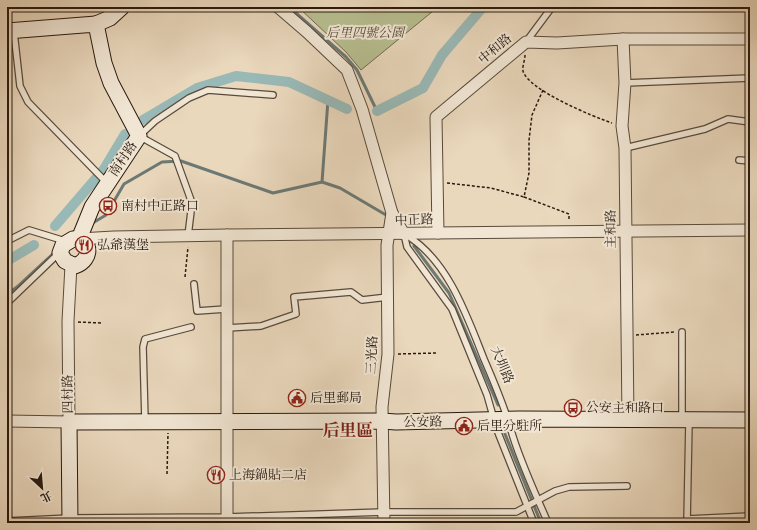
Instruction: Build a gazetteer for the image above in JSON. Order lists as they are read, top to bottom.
{
  "streets": {
    "main road": ["南村路", "四村路", "公安路"],
    "street": [
      "中和路",
      "中正路",
      "主和路",
      "三光路",
      "大圳路"
    ]
  },
  "crossings": [
    ["中和路", "中正路"],
    ["中和路", "主和路"],
    ["南村路", "中正路"],
    ["中正路", "主和路"],
    ["中正路", "三光路"],
    ["中正路", "大圳路"],
    ["主和路", "公安路"],
    ["三光路", "大圳路"],
    ["三光路", "公安路"],
    ["大圳路", "公安路"],
    ["四村路", "公安路"]
  ],
  "districts": ["后里區"],
  "parks": ["后里四號公園"],
  "places": {
    "bus stop": ["南村中正路口", "公安主和路口"],
    "restaurant": ["弘爺漢堡", "上海鍋貼二店"],
    "public building": ["后里郵局", "后里分駐所"]
  },
  "north": "bottom right"
}
